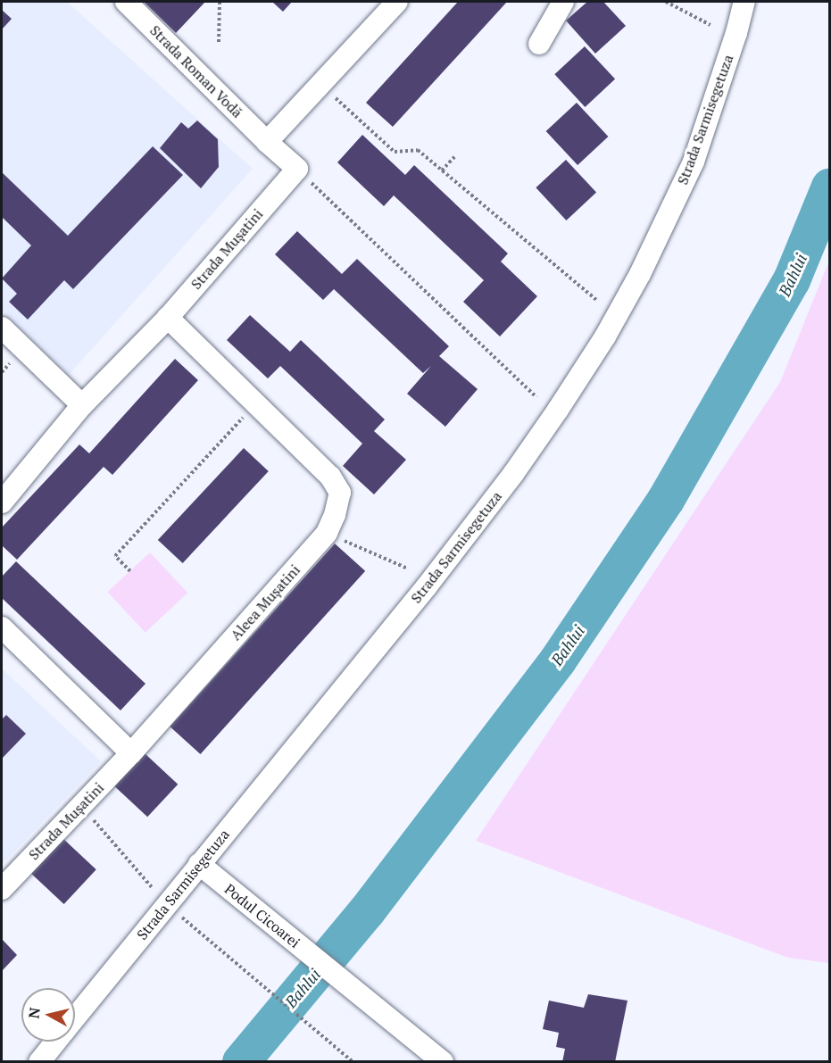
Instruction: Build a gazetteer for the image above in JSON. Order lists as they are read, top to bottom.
{
  "streets": {
    "street": [
      "Strada Roman Vodă",
      "Strada Sarmisegetuza",
      "Strada Mușatini",
      "Aleea Mușatini",
      "Podul Cicoarei"
    ]
  },
  "crossings": [
    ["Strada Sarmisegetuza", "Podul Cicoarei"],
    ["Strada Mușatini", "Aleea Mușatini"]
  ],
  "water": ["Bahlui"],
  "north": "left"
}
